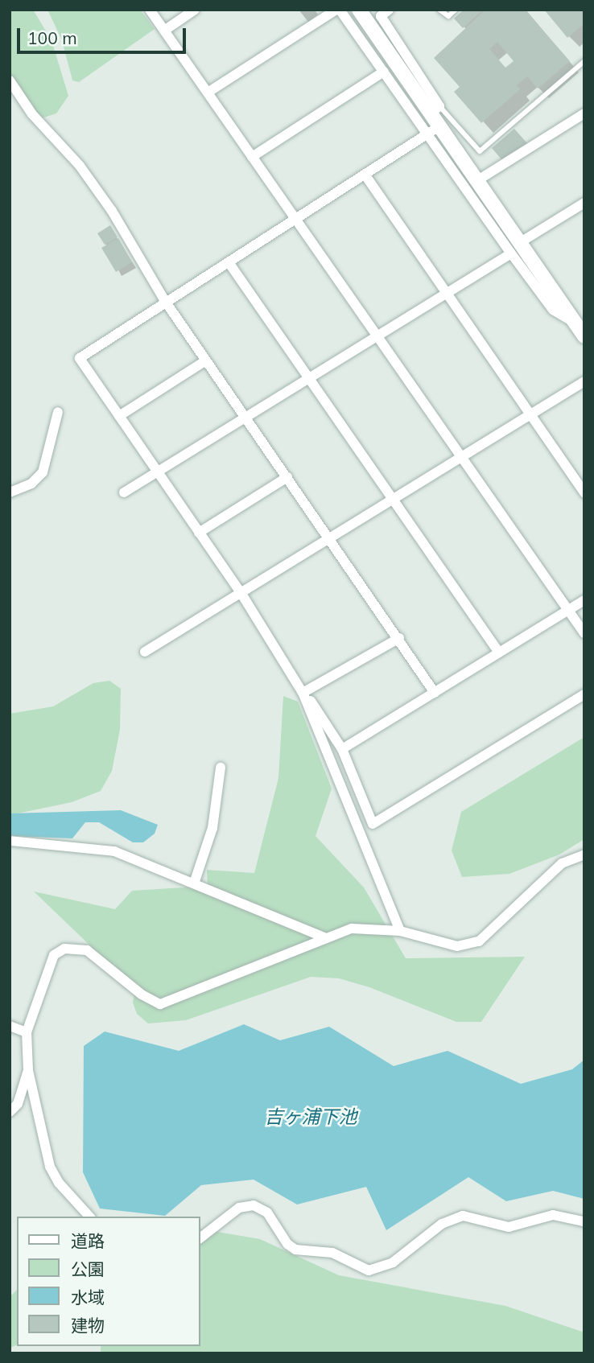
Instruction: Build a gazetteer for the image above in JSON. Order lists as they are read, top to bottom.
{
  "water": ["吉ヶ浦下池"],
  "legend": [
    "道路",
    "公園",
    "水域",
    "建物"
  ],
  "scale_bar": "100 m"
}
